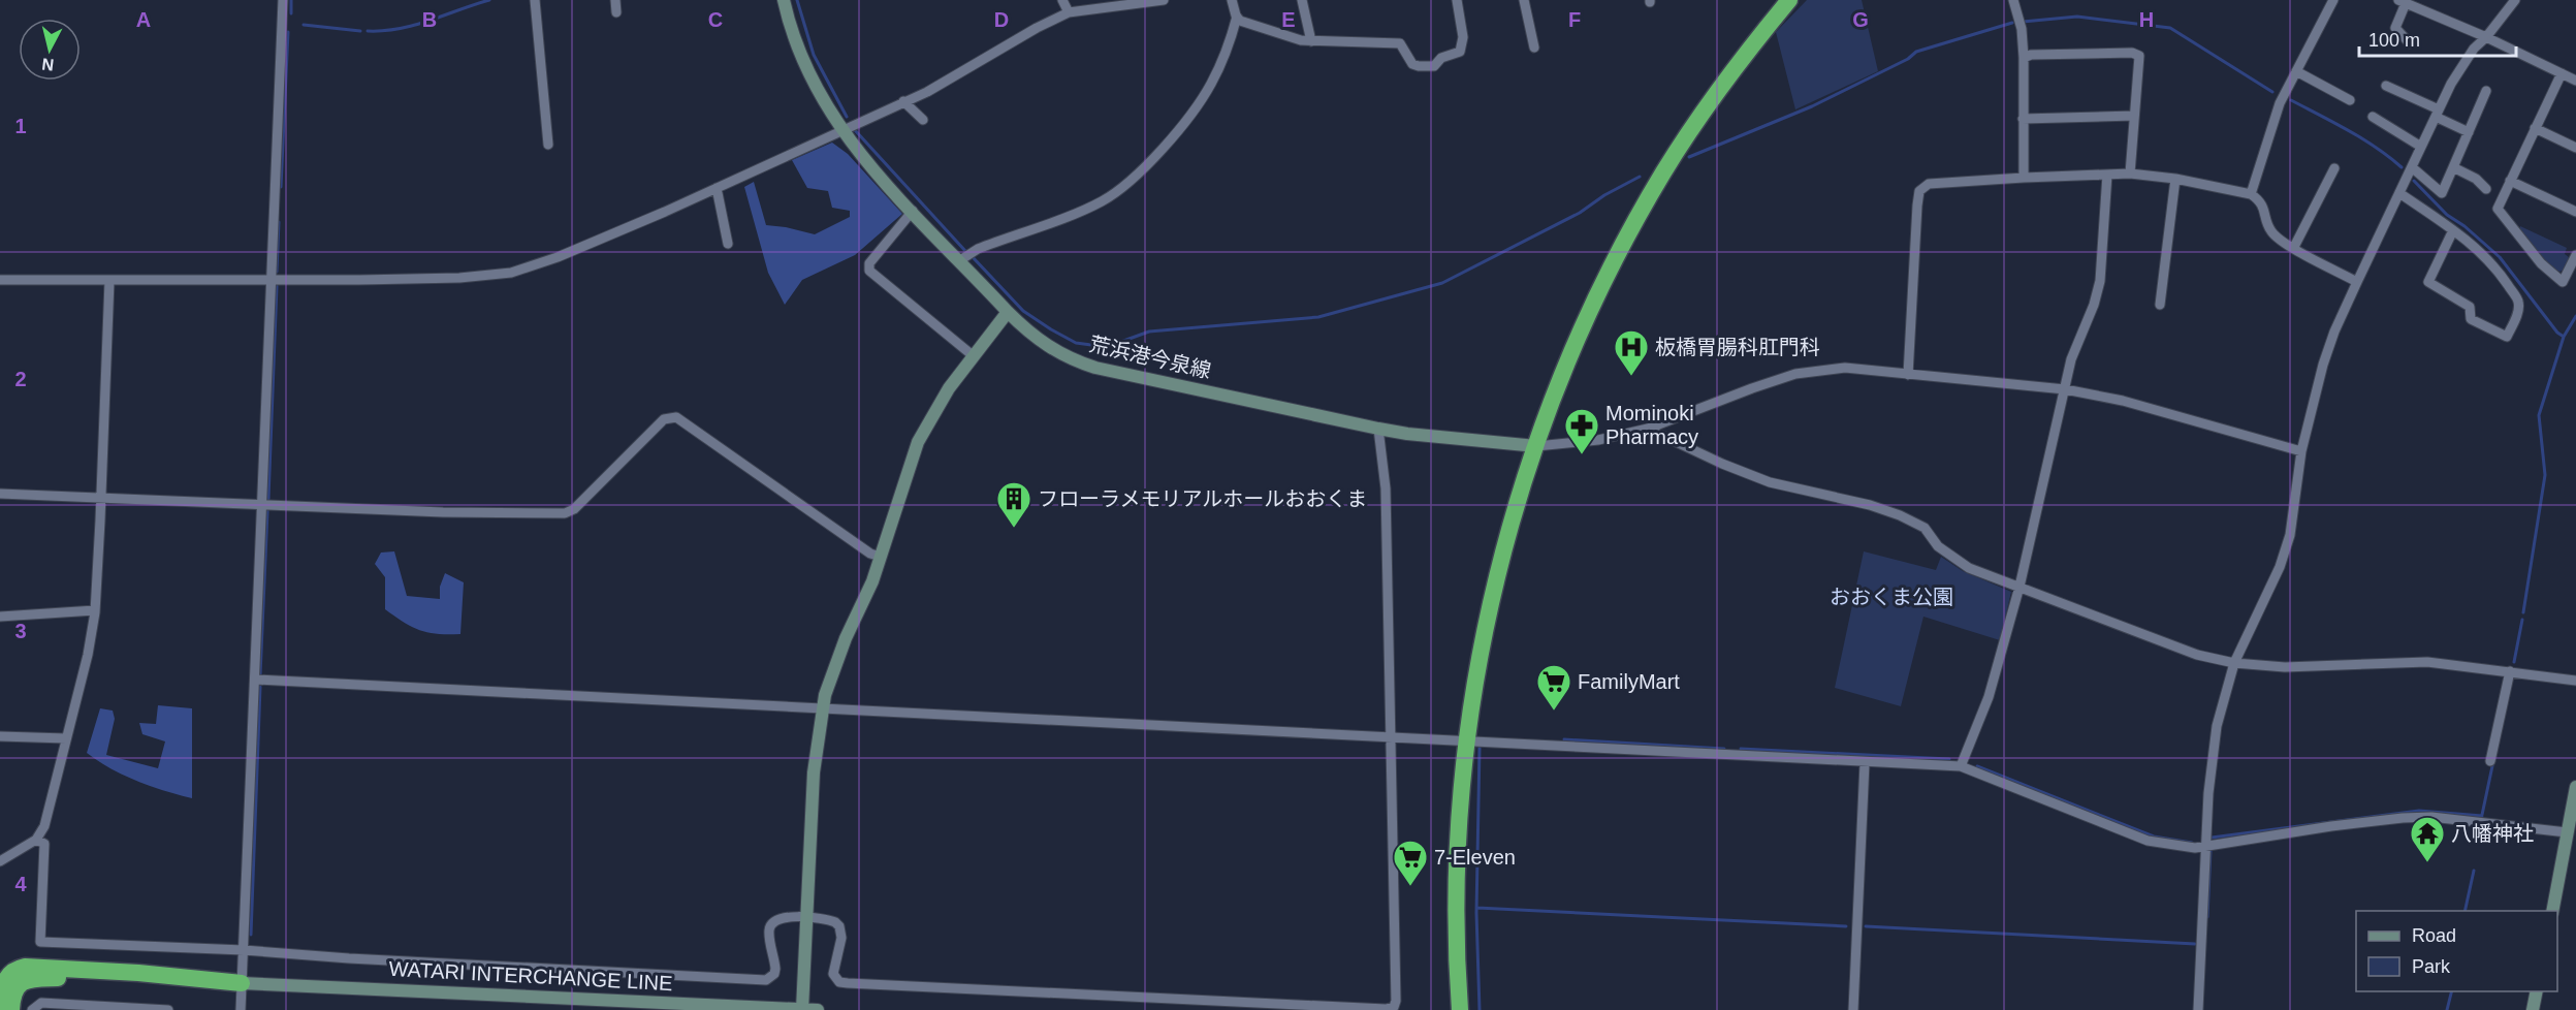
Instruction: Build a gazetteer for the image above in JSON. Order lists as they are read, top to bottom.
{
  "streets": {
    "main road": ["荒浜港今泉線", "WATARI INTERCHANGE LINE"]
  },
  "parks": ["おおくま公園"],
  "places": {
    "hospital": ["板橋胃腸科肛門科"],
    "pharmacy": ["Mominoki Pharmacy"],
    "building": ["フローラメモリアルホールおおくま"],
    "supermarket": ["FamilyMart", "7-Eleven"],
    "temple": ["八幡神社"]
  },
  "legend": ["Road", "Park"],
  "scale_bar": "100 m",
  "north": "bottom",
  "grid": {
    "columns": [
      "A",
      "B",
      "C",
      "D",
      "E",
      "F",
      "G",
      "H"
    ],
    "rows": [
      "1",
      "2",
      "3",
      "4"
    ]
  }
}
